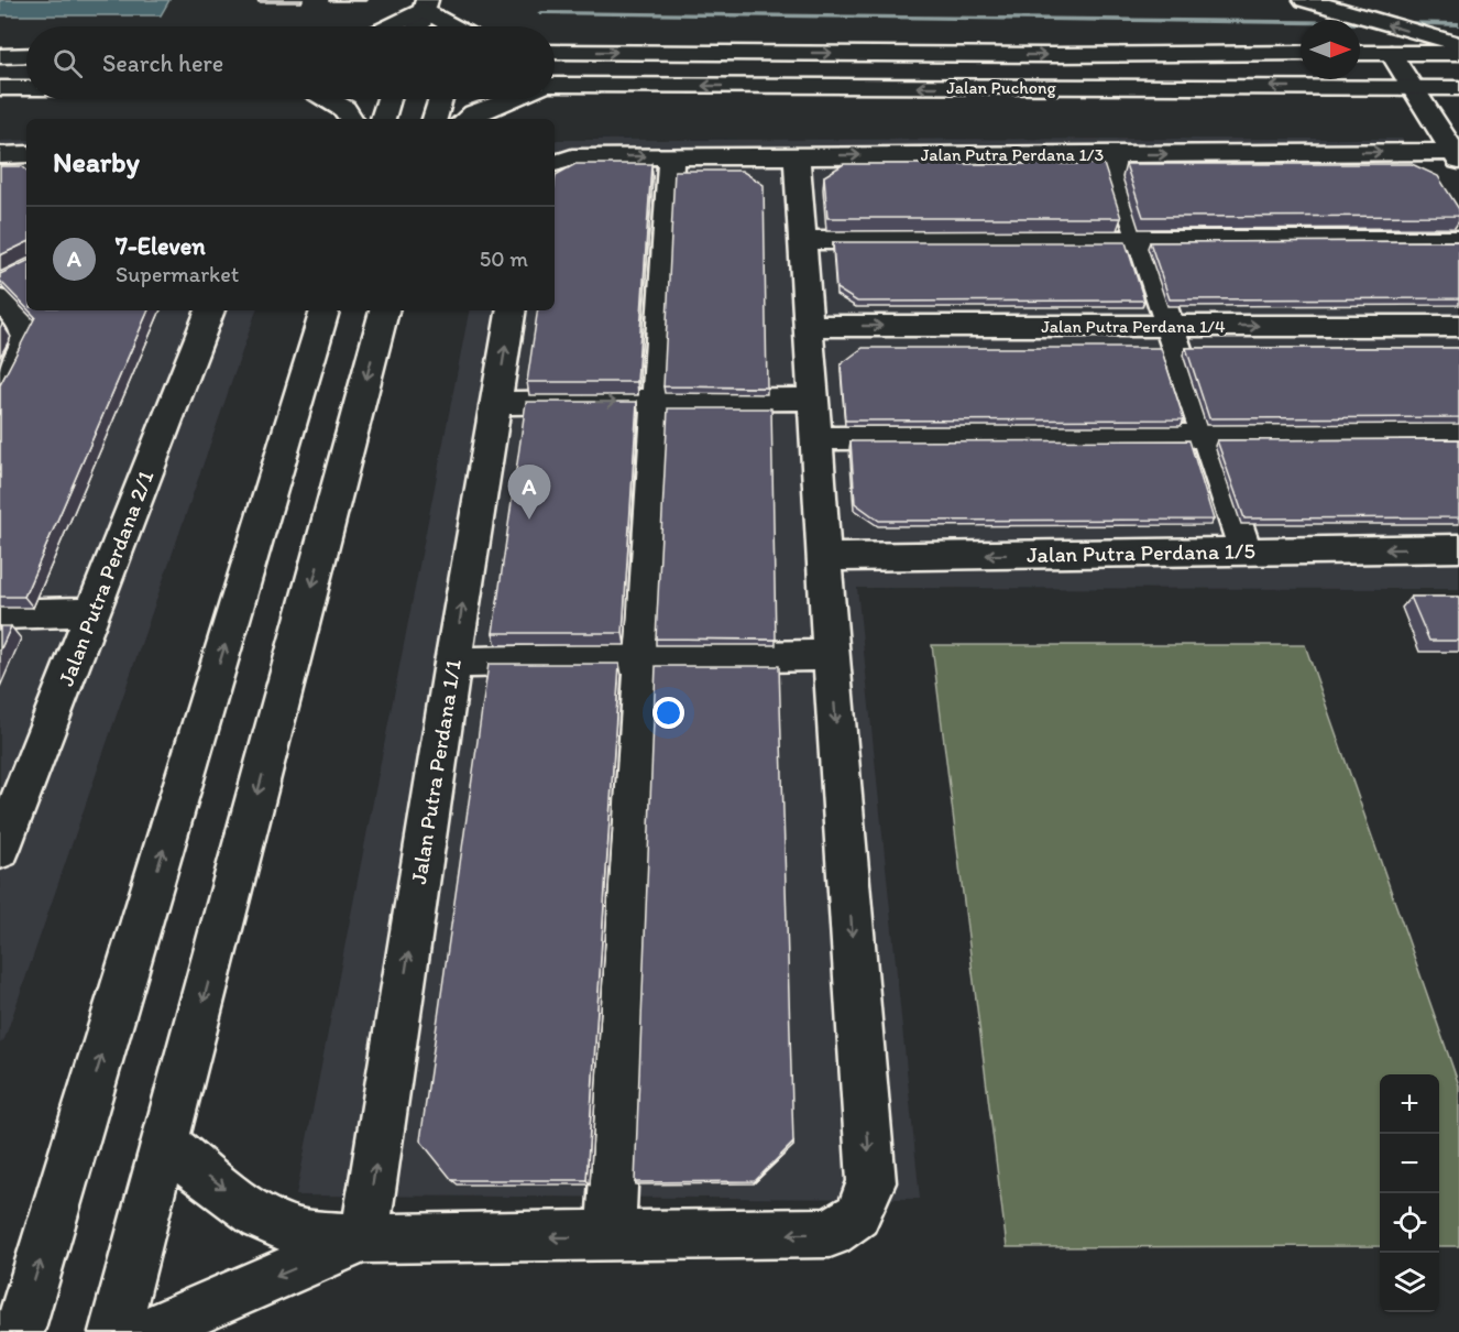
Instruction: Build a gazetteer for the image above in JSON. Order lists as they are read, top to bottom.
{
  "streets": {
    "main road": [
      "Jalan Puchong",
      "Jalan Putra Perdana 1/3",
      "Jalan Putra Perdana 1/4",
      "Jalan Putra Perdana 1/5",
      "Jalan Putra Perdana 2/1",
      "Jalan Putra Perdana 1/1"
    ]
  },
  "north": "right",
  "page": {
    "search": "Search here",
    "heading": "Nearby",
    "list": [
      {
        "mark": "A",
        "name": "7-Eleven",
        "note": "Supermarket",
        "value": "50 m"
      }
    ],
    "pins": "A",
    "map_buttons": ["+", "−"]
  }
}
